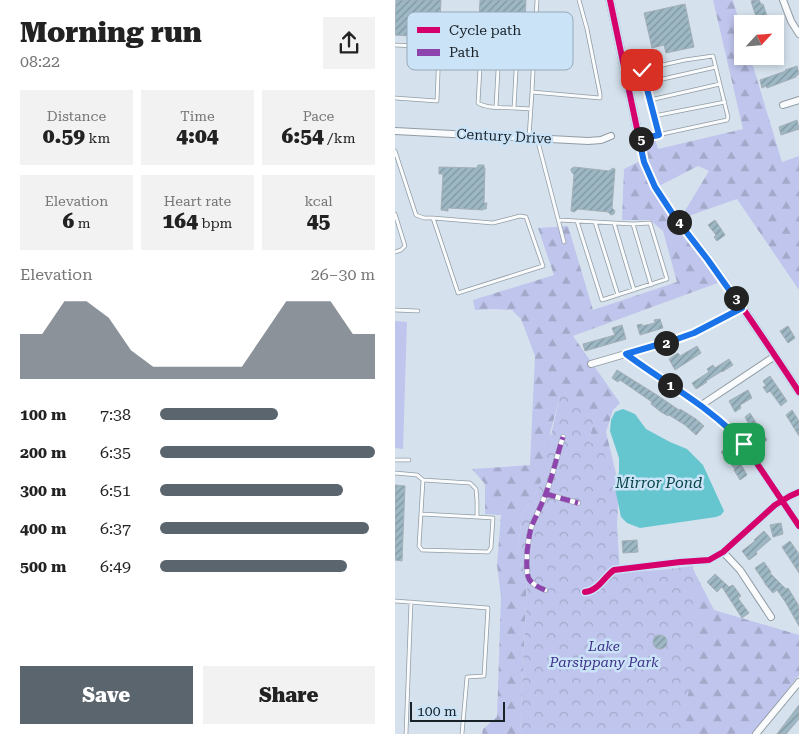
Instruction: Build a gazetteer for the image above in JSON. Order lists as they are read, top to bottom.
{
  "streets": {
    "street": ["Century Drive"]
  },
  "water": ["Mirror Pond"],
  "parks": ["Lake Parsippany Park"],
  "legend": ["Cycle path", "Path"],
  "scale_bar": "100 m",
  "north": "top right",
  "page": {
    "heading": ["Morning run", "08:22"],
    "stats": [
      ["Distance", "0.59 km"],
      ["Time", "4:04"],
      ["Pace", "6:54 /km"],
      ["Elevation", "6 m"],
      ["Heart rate", "164 bpm"],
      ["kcal", "45"]
    ],
    "pins": [
      "5",
      "4",
      "3",
      "2",
      "1"
    ],
    "chart": ["Elevation", "26–30 m"],
    "list": [
      {
        "name": "100 m",
        "note": "7:38"
      },
      {
        "name": "200 m",
        "note": "6:35"
      },
      {
        "name": "300 m",
        "note": "6:51"
      },
      {
        "name": "400 m",
        "note": "6:37"
      },
      {
        "name": "500 m",
        "note": "6:49"
      }
    ],
    "buttons": ["Save", "Share"],
    "scale": "100 m"
  }
}
